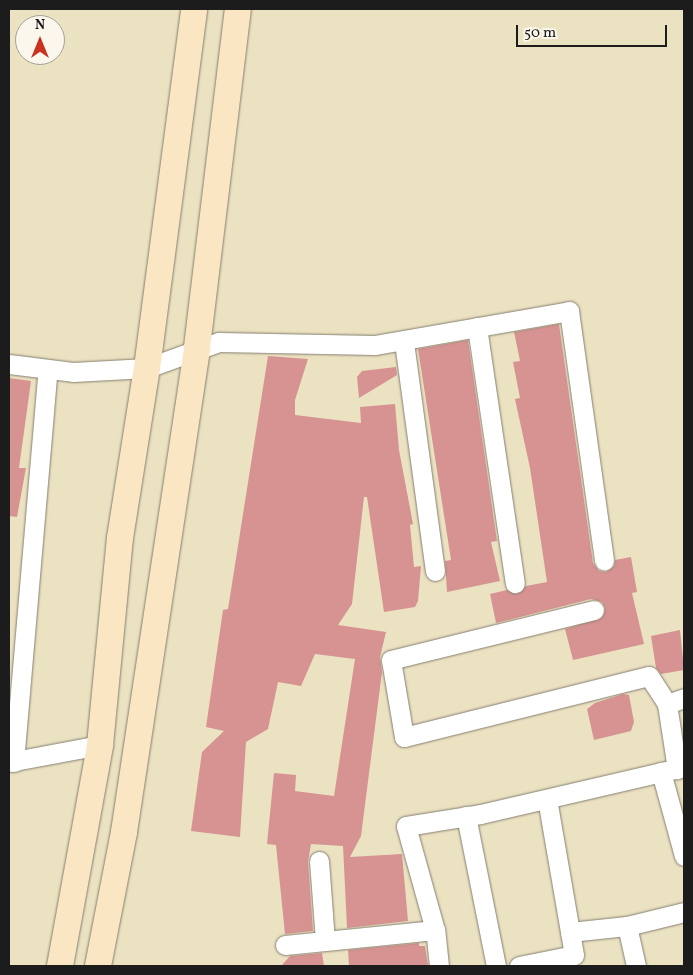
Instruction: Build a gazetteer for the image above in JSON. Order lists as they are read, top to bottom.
{
  "scale_bar": "50 m",
  "north": "top"
}
